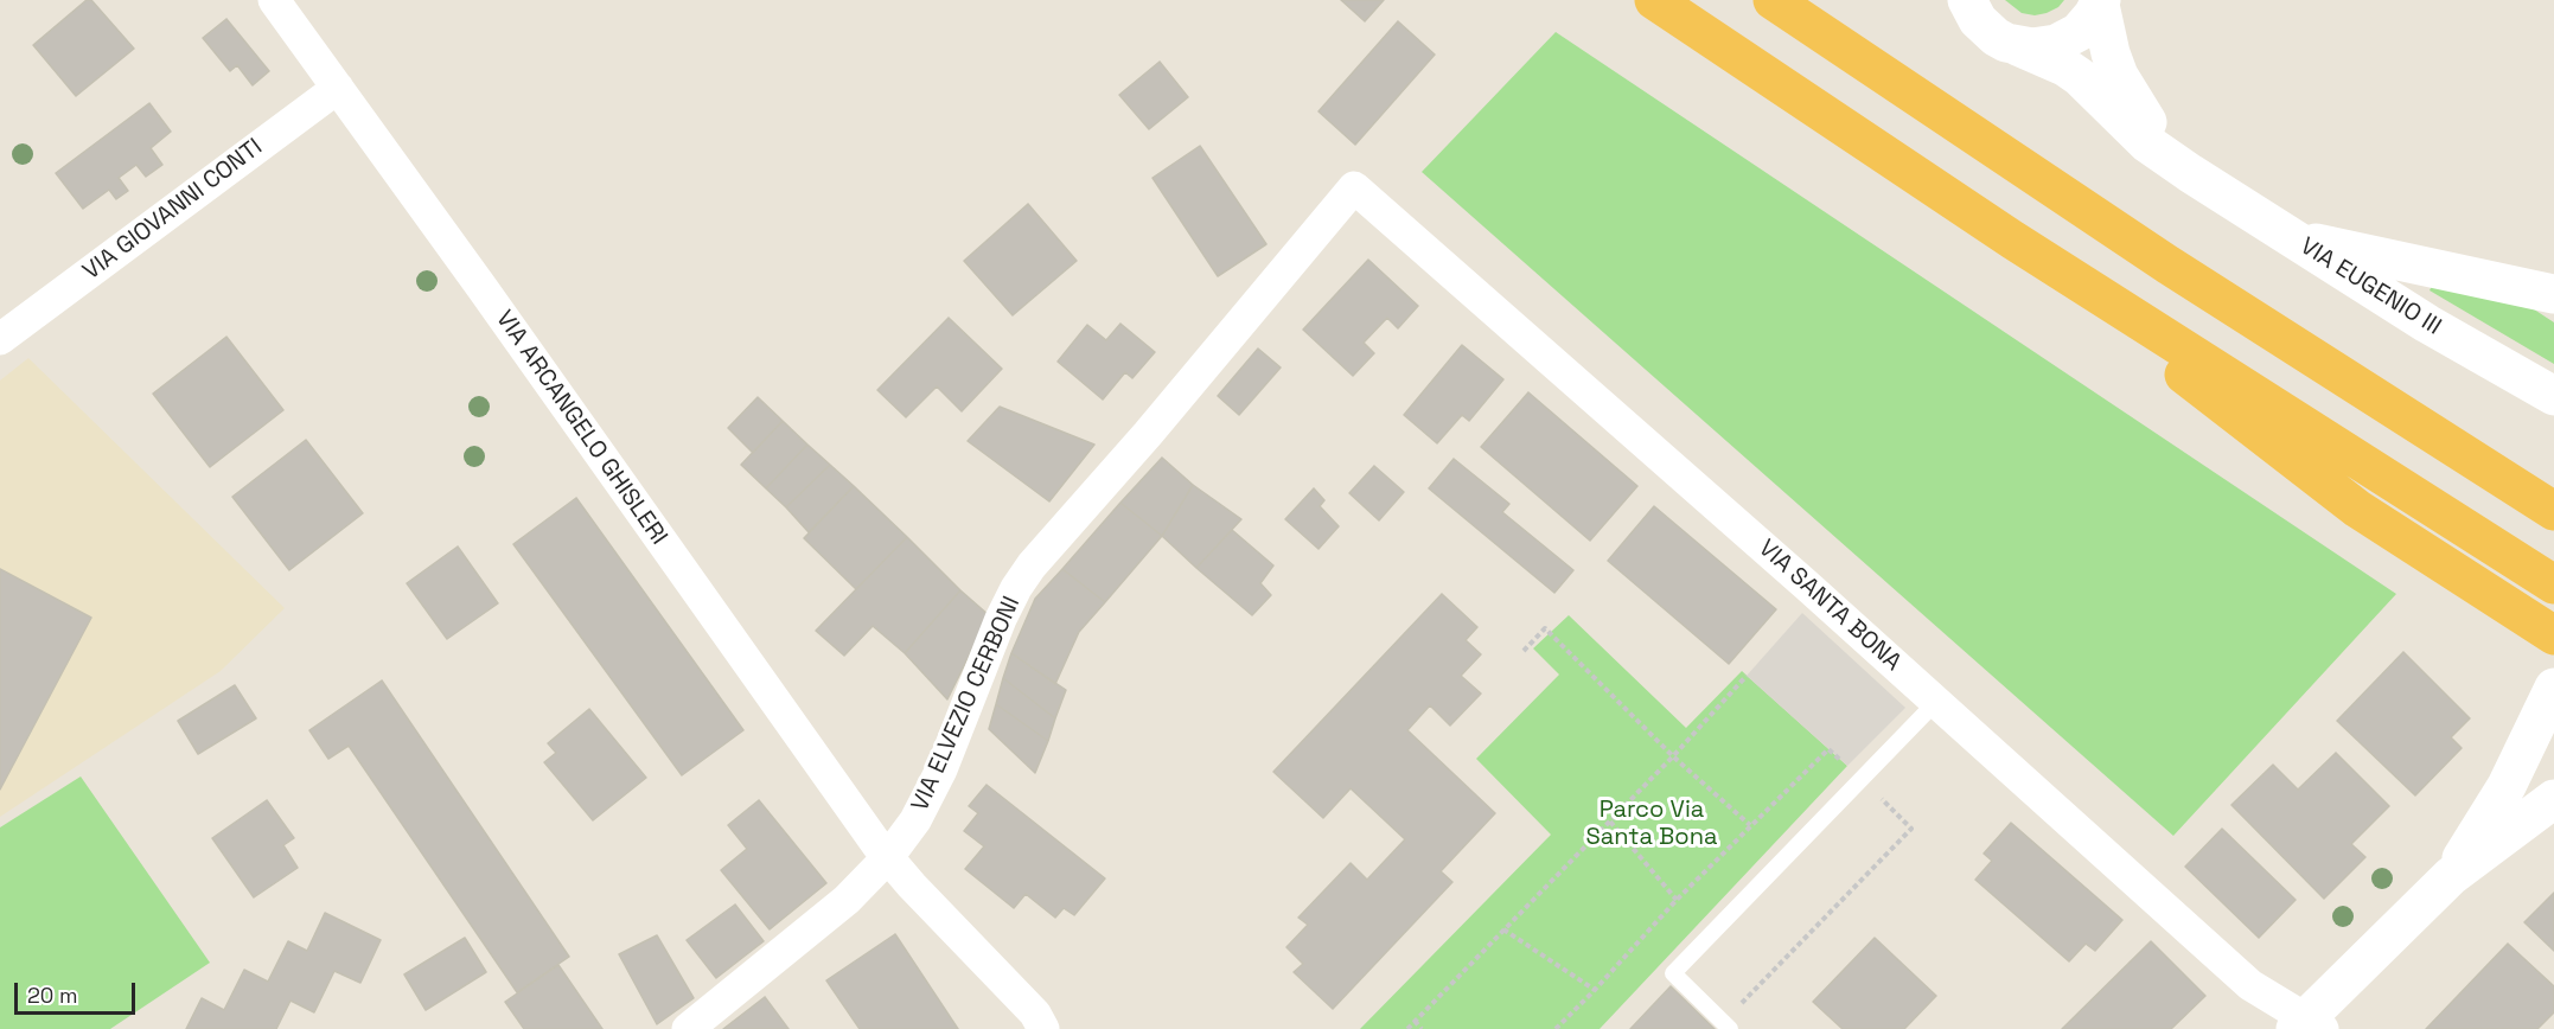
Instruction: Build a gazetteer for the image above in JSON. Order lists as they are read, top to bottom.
{
  "streets": {
    "street": [
      "VIA GIOVANNI CONTI",
      "VIA EUGENIO III",
      "VIA ARCANGELO GHISLERI",
      "VIA SANTA BONA",
      "VIA ELVEZIO CERBONI"
    ]
  },
  "crossings": [
    ["VIA GIOVANNI CONTI", "VIA ARCANGELO GHISLERI"],
    ["VIA ARCANGELO GHISLERI", "VIA ELVEZIO CERBONI"],
    ["VIA SANTA BONA", "VIA ELVEZIO CERBONI"]
  ],
  "parks": ["Parco Via Santa Bona"],
  "scale_bar": "20 m"
}
